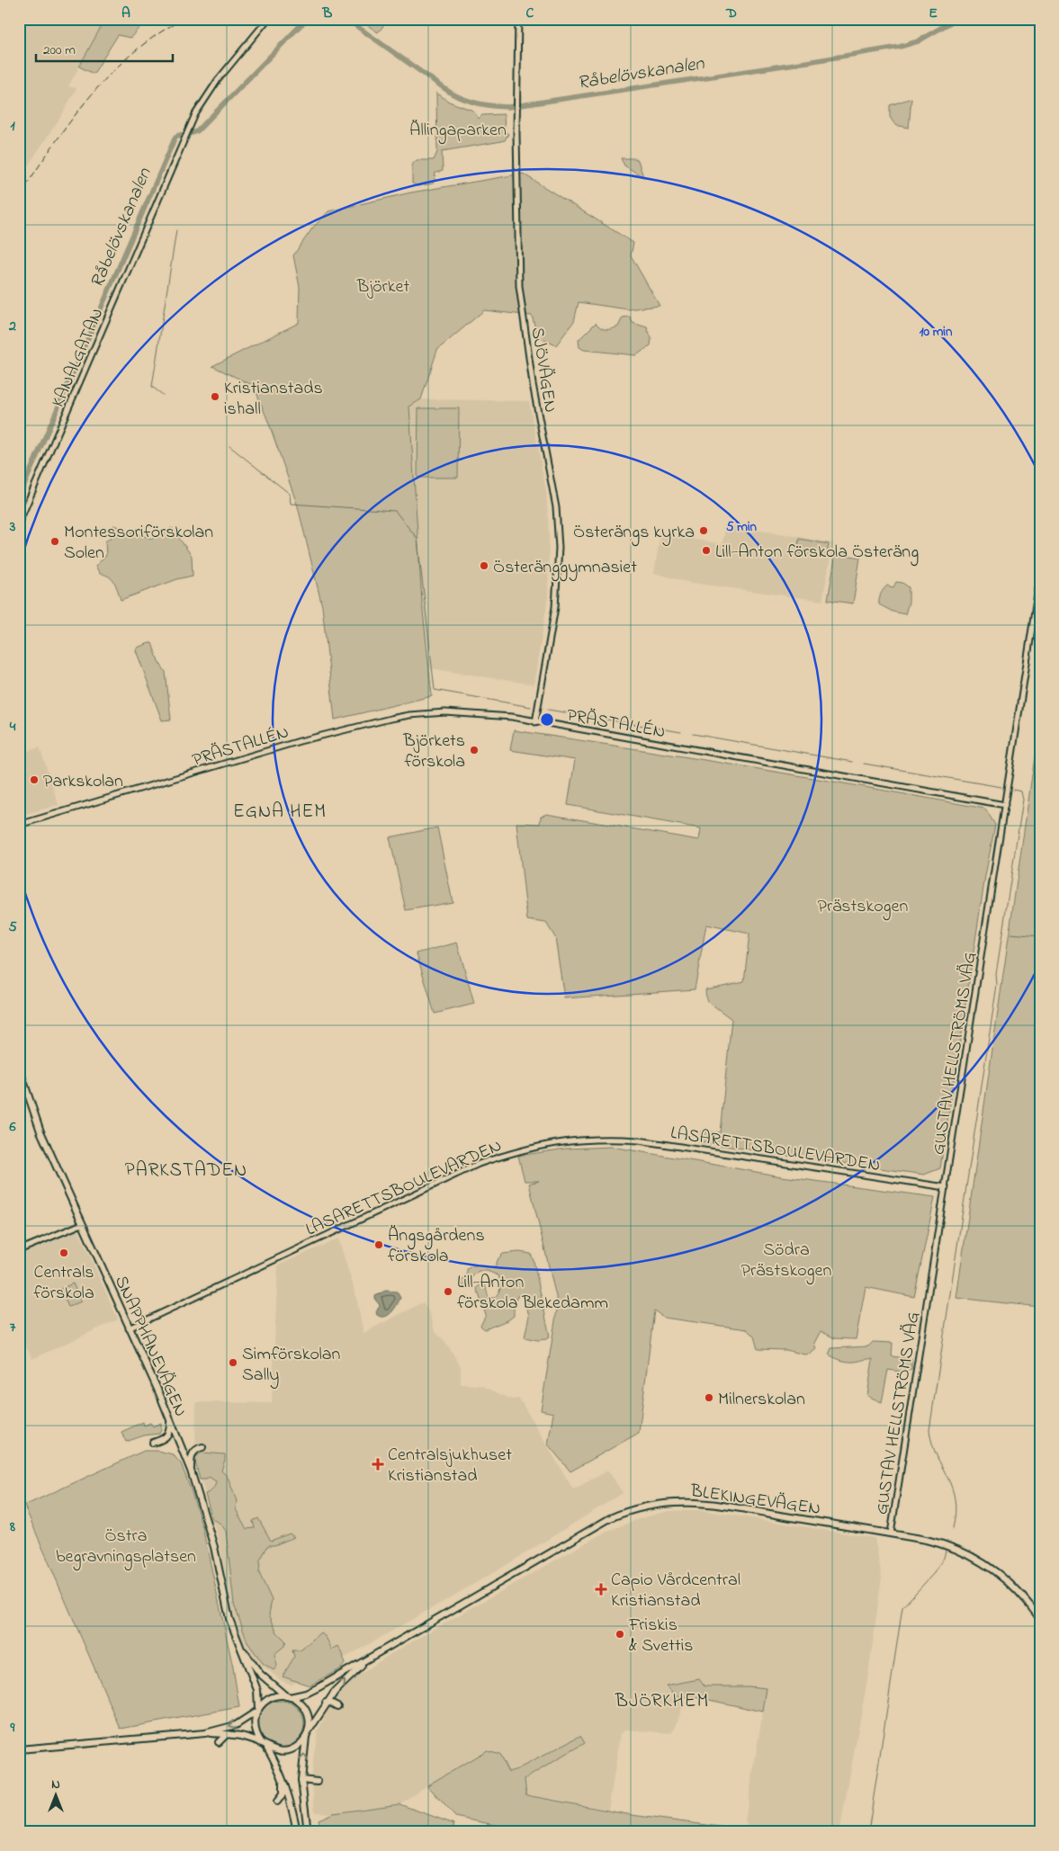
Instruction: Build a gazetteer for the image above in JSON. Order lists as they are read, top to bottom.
{
  "streets": {
    "main road": ["SNAPPHANEVÄGEN", "BLEKINGEVÄGEN"],
    "street": [
      "KANALGATAN",
      "SJÖVÄGEN",
      "PRÄSTALLÉN",
      "GUSTAV HELLSTRÖMS VÄG",
      "LASARETTSBOULEVARDEN"
    ]
  },
  "crossings": [
    ["SJÖVÄGEN", "PRÄSTALLÉN"],
    ["PRÄSTALLÉN", "GUSTAV HELLSTRÖMS VÄG"],
    ["GUSTAV HELLSTRÖMS VÄG", "LASARETTSBOULEVARDEN"],
    ["GUSTAV HELLSTRÖMS VÄG", "BLEKINGEVÄGEN"],
    ["LASARETTSBOULEVARDEN", "SNAPPHANEVÄGEN"],
    ["SNAPPHANEVÄGEN", "BLEKINGEVÄGEN"]
  ],
  "districts": ["EGNA HEM", "PARKSTADEN", "BJÖRKHEM"],
  "water": ["Råbelövskanalen"],
  "parks": [
    "Ällingaparken",
    "Björket",
    "Prästskogen",
    "Södra Prästskogen",
    "Östra begravningsplatsen"
  ],
  "places": {
    "other": [
      "Kristianstads ishall",
      "Österängs kyrka",
      "Montessoriförskolan Solen",
      "Lill-Anton förskola Österäng",
      "Österänggymnasiet",
      "Björkets förskola",
      "Parkskolan",
      "Ängsgårdens förskola",
      "Centrals förskola",
      "Lill-Anton förskola Blekedamm",
      "Simförskolan Sally",
      "Milnerskolan",
      "Friskis & Svettis"
    ],
    "health": ["Centralsjukhuset Kristianstad", "Capio Vårdcentral Kristianstad"]
  },
  "scale_bar": "200 m",
  "north": "top",
  "grid": {
    "columns": [
      "A",
      "B",
      "C",
      "D",
      "E"
    ],
    "rows": [
      "1",
      "2",
      "3",
      "4",
      "5",
      "6",
      "7",
      "8",
      "9"
    ]
  },
  "rings": ["10 min", "5 min"]
}
